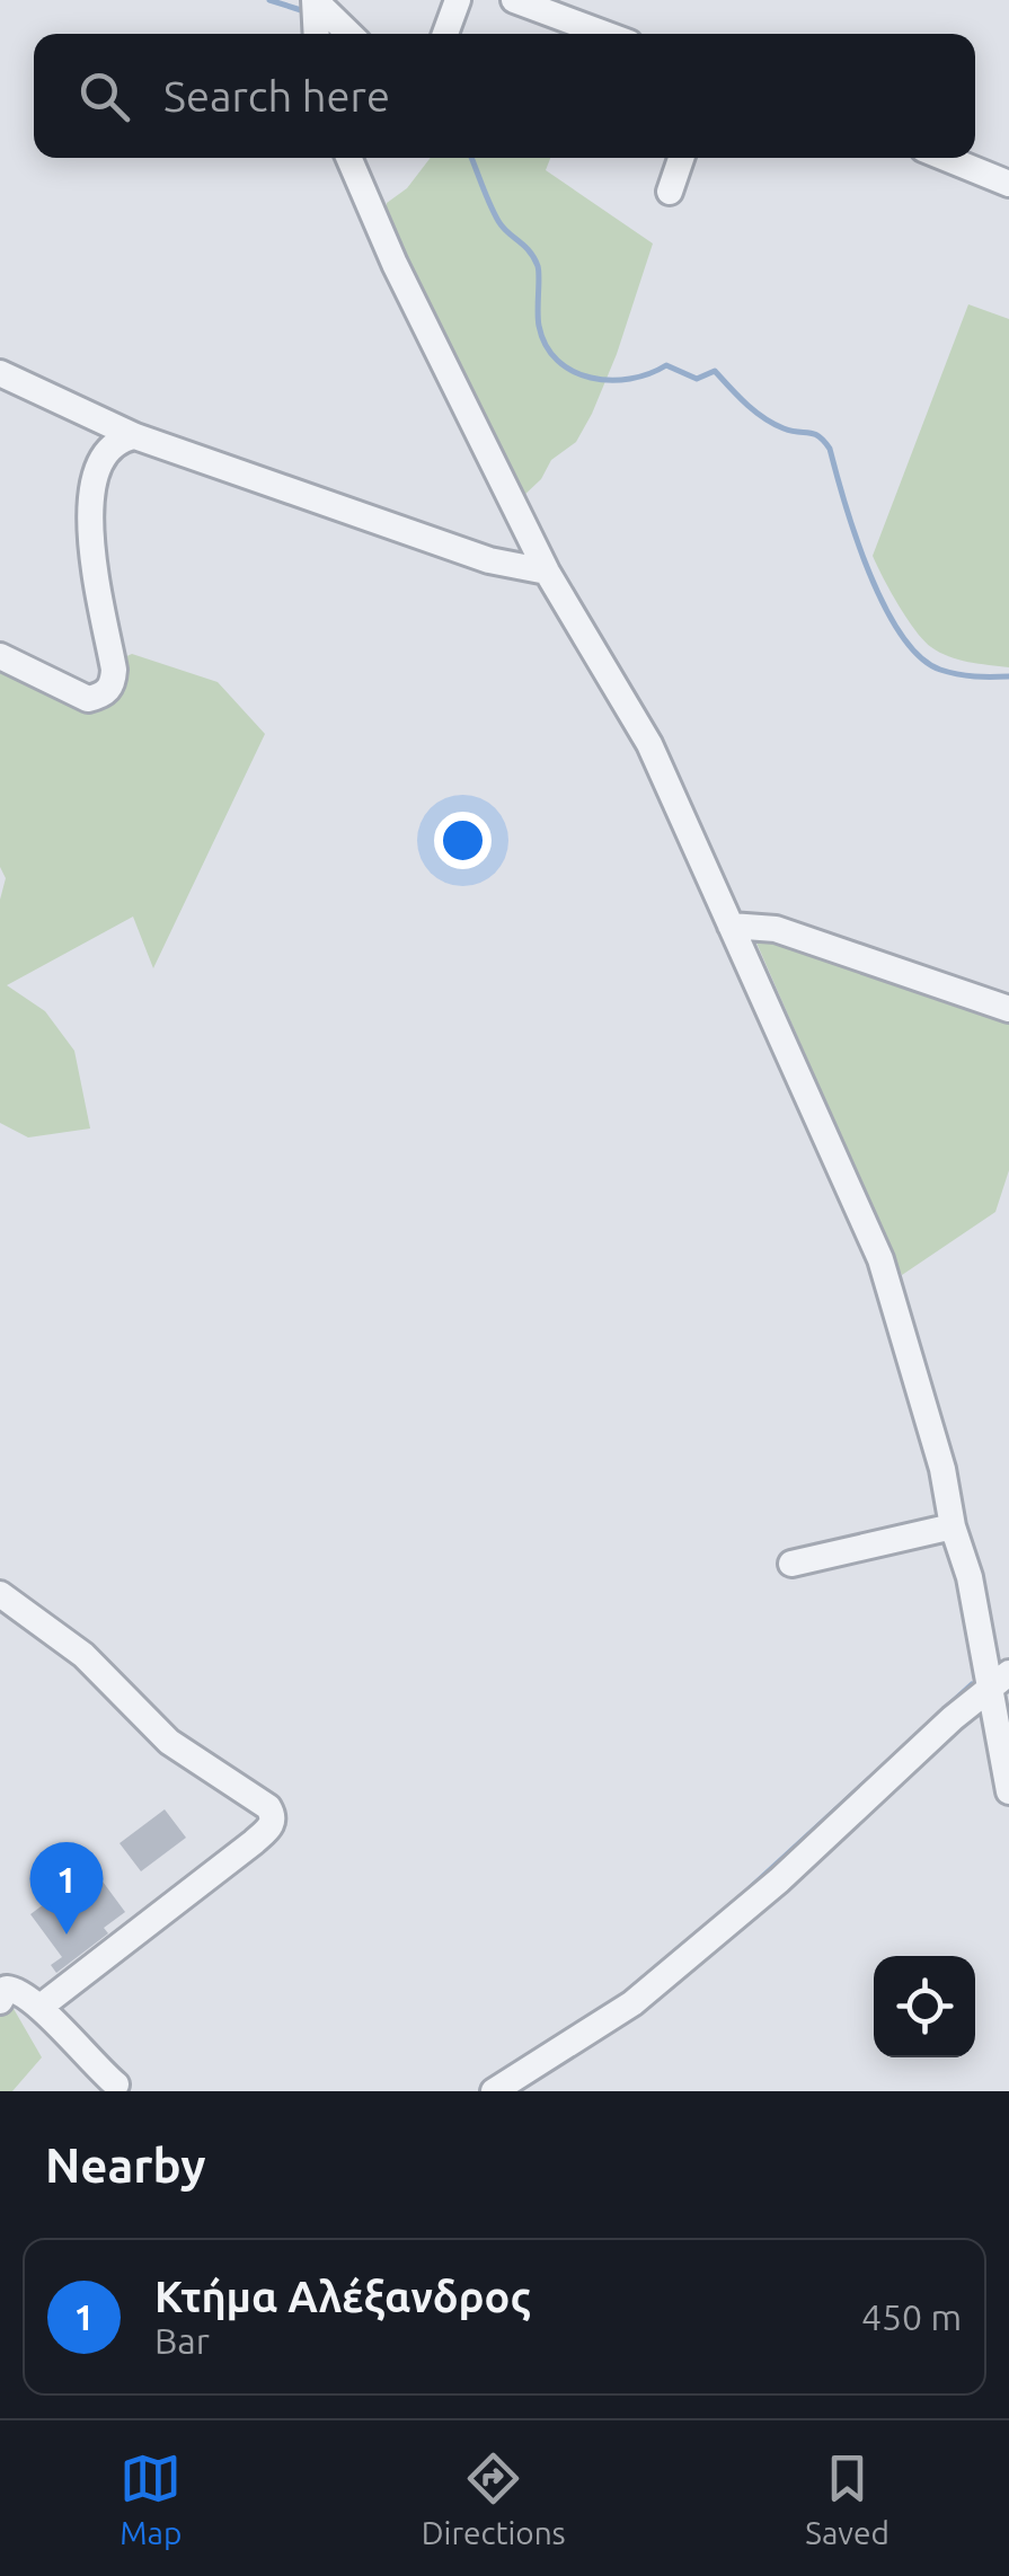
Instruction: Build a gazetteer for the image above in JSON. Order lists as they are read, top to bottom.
{
  "page": {
    "search": "Search here",
    "pins": "1",
    "heading": "Nearby",
    "list": [
      {
        "mark": "1",
        "name": "Κτήμα Αλέξανδρος",
        "note": "Bar",
        "value": "450 m"
      }
    ],
    "nav": ["Map", "Directions", "Saved"]
  }
}
